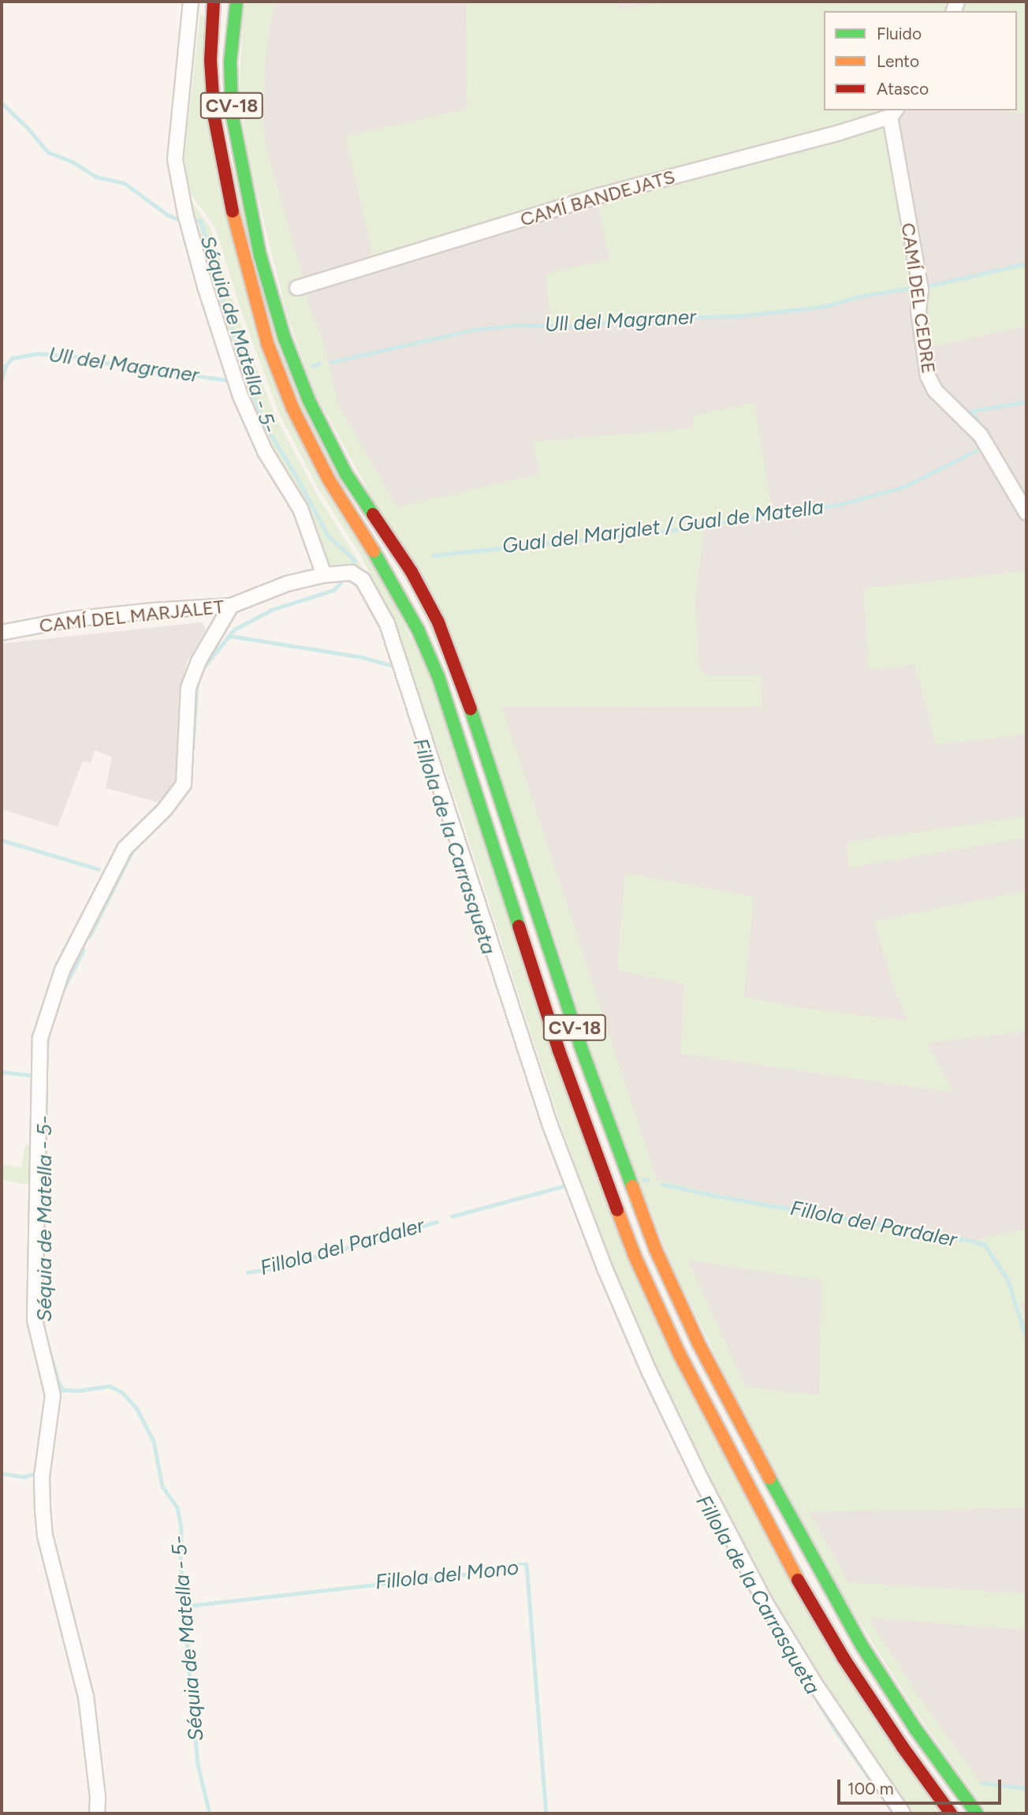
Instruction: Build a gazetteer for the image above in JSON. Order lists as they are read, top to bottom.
{
  "streets": {
    "main road": ["CV-18"],
    "street": ["CAMÍ BANDEJATS", "CAMÍ DEL CEDRE", "CAMÍ DEL MARJALET"]
  },
  "crossings": [
    ["CAMÍ BANDEJATS", "CAMÍ DEL CEDRE"]
  ],
  "water": [
    "Ull del Magraner",
    "Séquia de Matella - 5-",
    "Gual del Marjalet / Gual de Matella",
    "Fillola de la Carrasqueta",
    "Fillola del Pardaler",
    "Fillola del Mono"
  ],
  "legend": ["Fluido", "Lento", "Atasco"],
  "scale_bar": "100 m"
}
